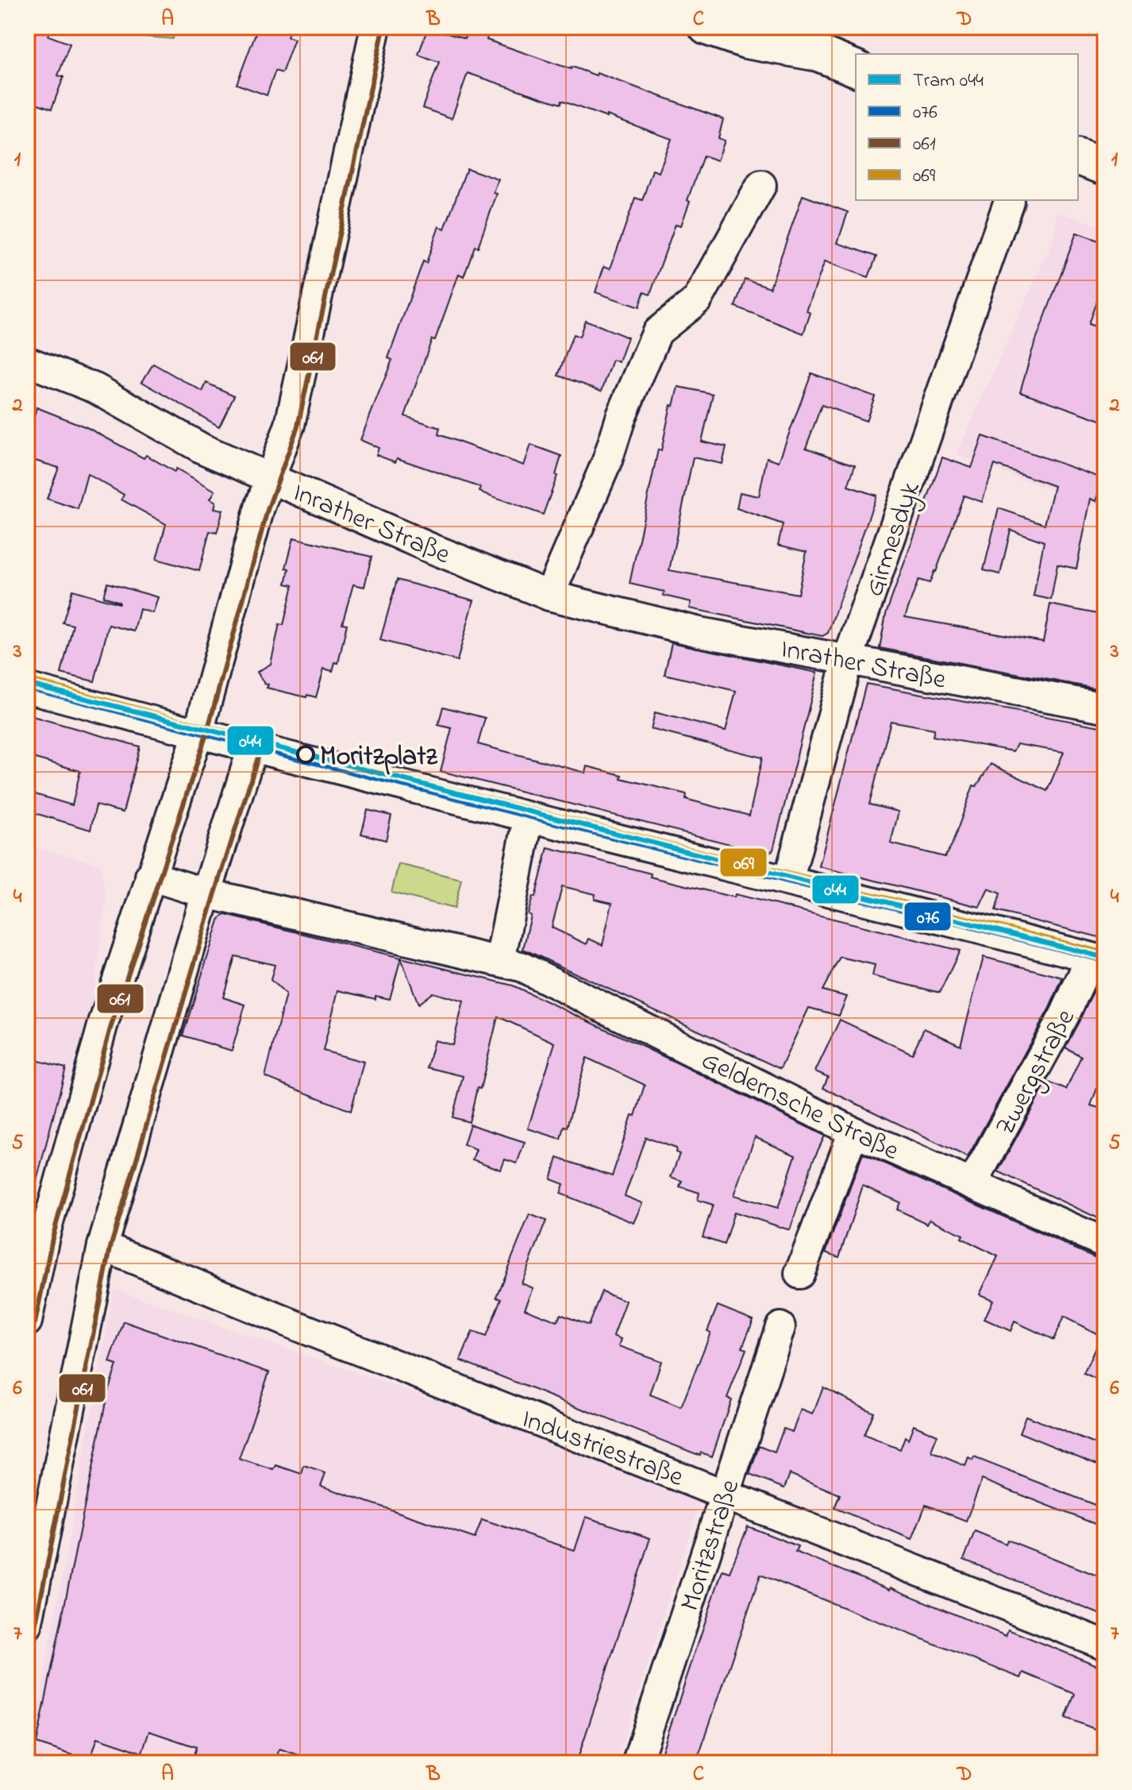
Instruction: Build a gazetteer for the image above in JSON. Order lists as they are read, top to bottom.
{
  "streets": {
    "street": [
      "Inrather Straße",
      "Girmesdyk",
      "Zwergstraße",
      "Geldernsche Straße",
      "Industriestraße",
      "Moritzstraße"
    ]
  },
  "crossings": [
    ["Inrather Straße", "Girmesdyk"],
    ["Zwergstraße", "Geldernsche Straße"],
    ["Industriestraße", "Moritzstraße"]
  ],
  "places": ["Moritzplatz"],
  "lines": [
    "transit line 061",
    "transit line 069",
    "tram line 044",
    "transit line 076"
  ],
  "legend": [
    "Tram 044",
    "076",
    "061",
    "069"
  ],
  "grid": {
    "columns": [
      "A",
      "B",
      "C",
      "D"
    ],
    "rows": [
      "1",
      "2",
      "3",
      "4",
      "5",
      "6",
      "7"
    ]
  }
}
